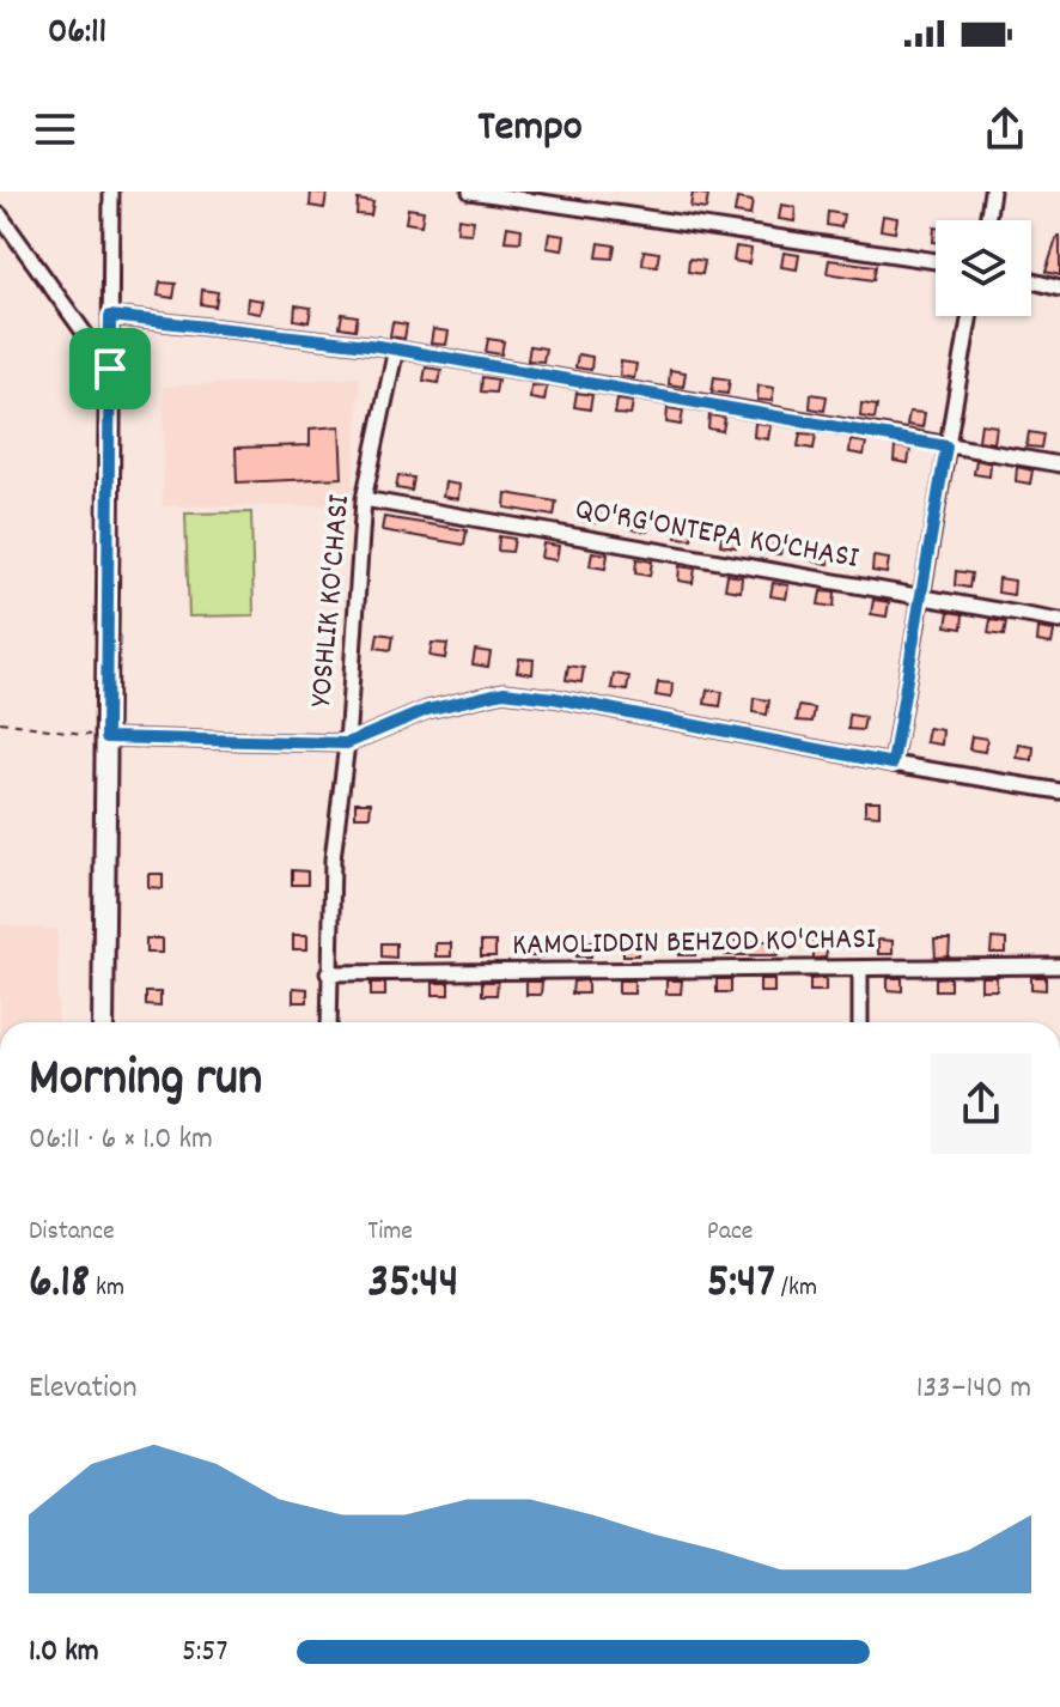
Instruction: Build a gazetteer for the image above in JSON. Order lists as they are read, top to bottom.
{
  "streets": {
    "street": ["QO'RG'ONTEPA KO'CHASI", "YOSHLIK KO'CHASI", "KAMOLIDDIN BEHZOD KO'CHASI"]
  },
  "crossings": [
    ["QO'RG'ONTEPA KO'CHASI", "YOSHLIK KO'CHASI"],
    ["YOSHLIK KO'CHASI", "KAMOLIDDIN BEHZOD KO'CHASI"]
  ],
  "page": {
    "status": "06:11",
    "header": "Tempo",
    "heading": ["Morning run", "06:11 · 6 × 1.0 km"],
    "stats": [
      ["Distance", "6.18 km"],
      ["Time", "35:44"],
      ["Pace", "5:47 /km"]
    ],
    "chart": ["Elevation", "133–140 m"],
    "list": [
      {
        "name": "1.0 km",
        "note": "5:57"
      }
    ]
  }
}
